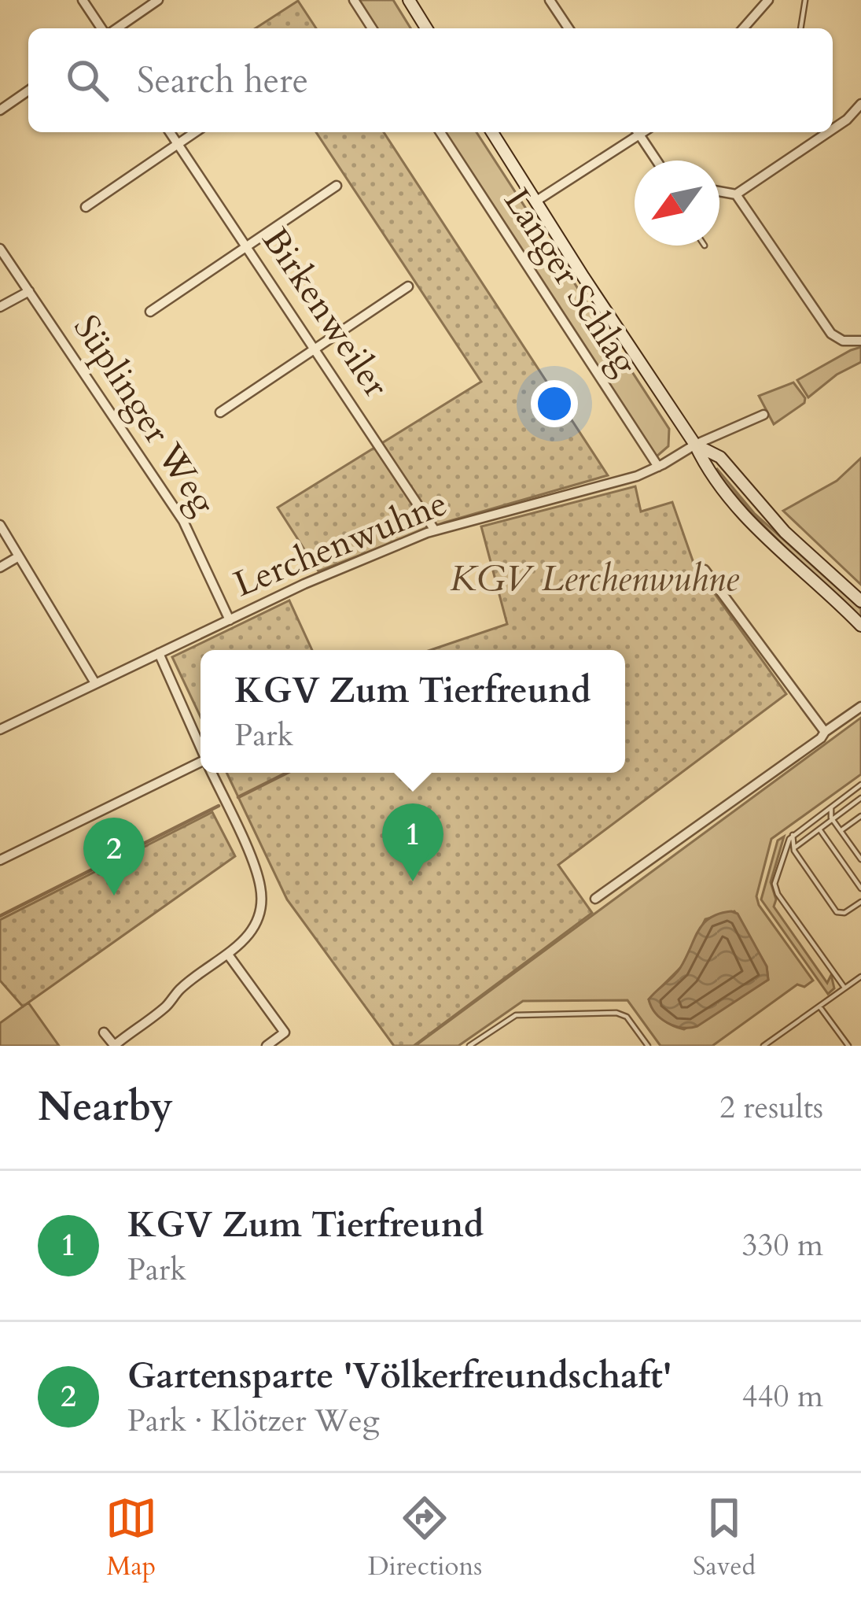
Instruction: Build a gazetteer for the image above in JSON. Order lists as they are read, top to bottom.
{
  "streets": {
    "street": [
      "Langer Schlag",
      "Birkenweiler",
      "Süplinger Weg",
      "Lerchenwuhne"
    ]
  },
  "crossings": [
    ["Langer Schlag", "Lerchenwuhne"],
    ["Birkenweiler", "Lerchenwuhne"],
    ["Süplinger Weg", "Lerchenwuhne"]
  ],
  "parks": ["KGV Lerchenwuhne"],
  "north": "bottom left",
  "page": {
    "search": "Search here",
    "popup": ["KGV Zum Tierfreund", "Park"],
    "pins": ["1", "2"],
    "heading": ["Nearby", "2 results"],
    "list": [
      {
        "mark": "1",
        "name": "KGV Zum Tierfreund",
        "note": "Park",
        "value": "330 m"
      },
      {
        "mark": "2",
        "name": "Gartensparte 'Völkerfreundschaft'",
        "note": "Park · Klötzer Weg",
        "value": "440 m"
      }
    ],
    "nav": ["Map", "Directions", "Saved"]
  }
}
